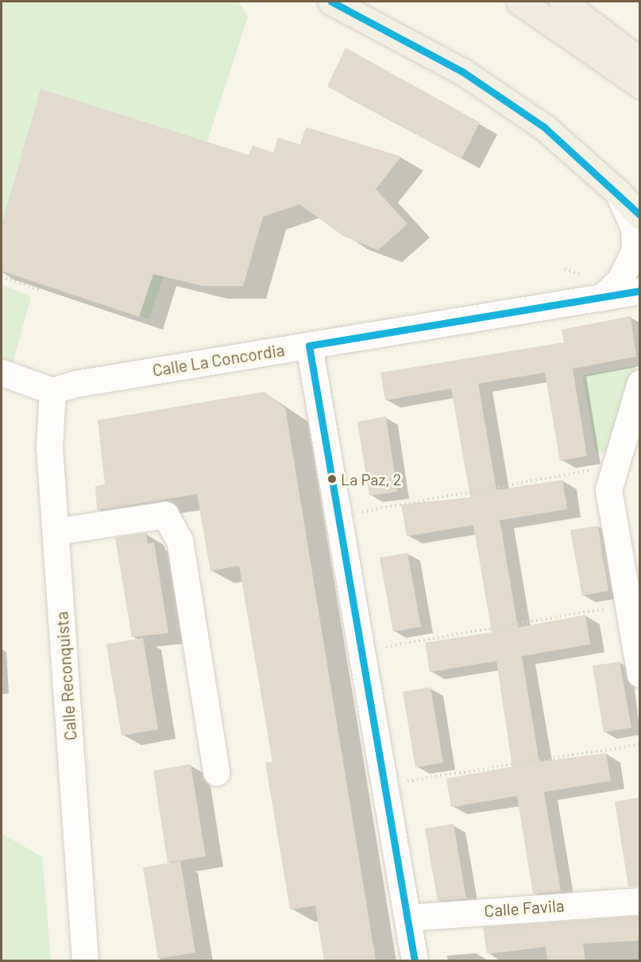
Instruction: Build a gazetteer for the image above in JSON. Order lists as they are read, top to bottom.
{
  "streets": {
    "street": ["Calle La Concordia", "Calle Reconquista", "Calle Favila"]
  },
  "crossings": [
    ["Calle La Concordia", "Calle Reconquista"]
  ],
  "places": ["La Paz, 2"]
}
